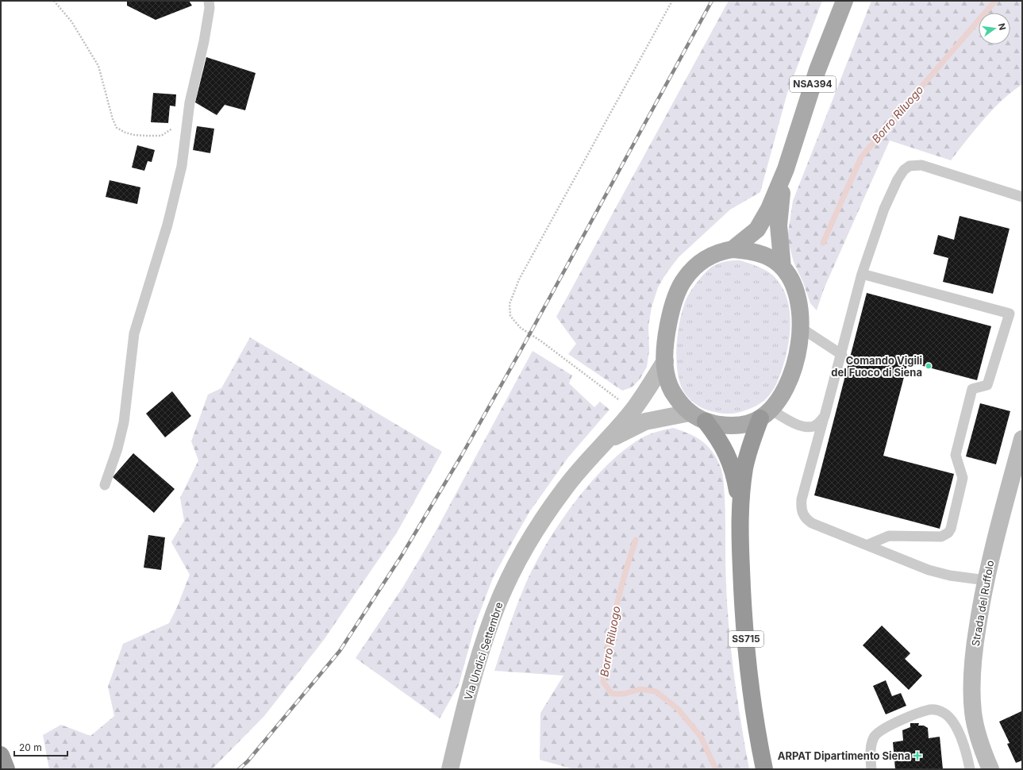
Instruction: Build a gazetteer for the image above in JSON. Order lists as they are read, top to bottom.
{
  "streets": {
    "highway": ["SS715"],
    "main road": ["NSA394", "Strada del Ruffolo", "Via Undici Settembre"]
  },
  "water": ["Borro Riluogo"],
  "places": {
    "other": ["Comando Vigili del Fuoco di Siena"],
    "health": ["ARPAT Dipartimento Siena"]
  },
  "scale_bar": "20 m",
  "north": "right"
}
